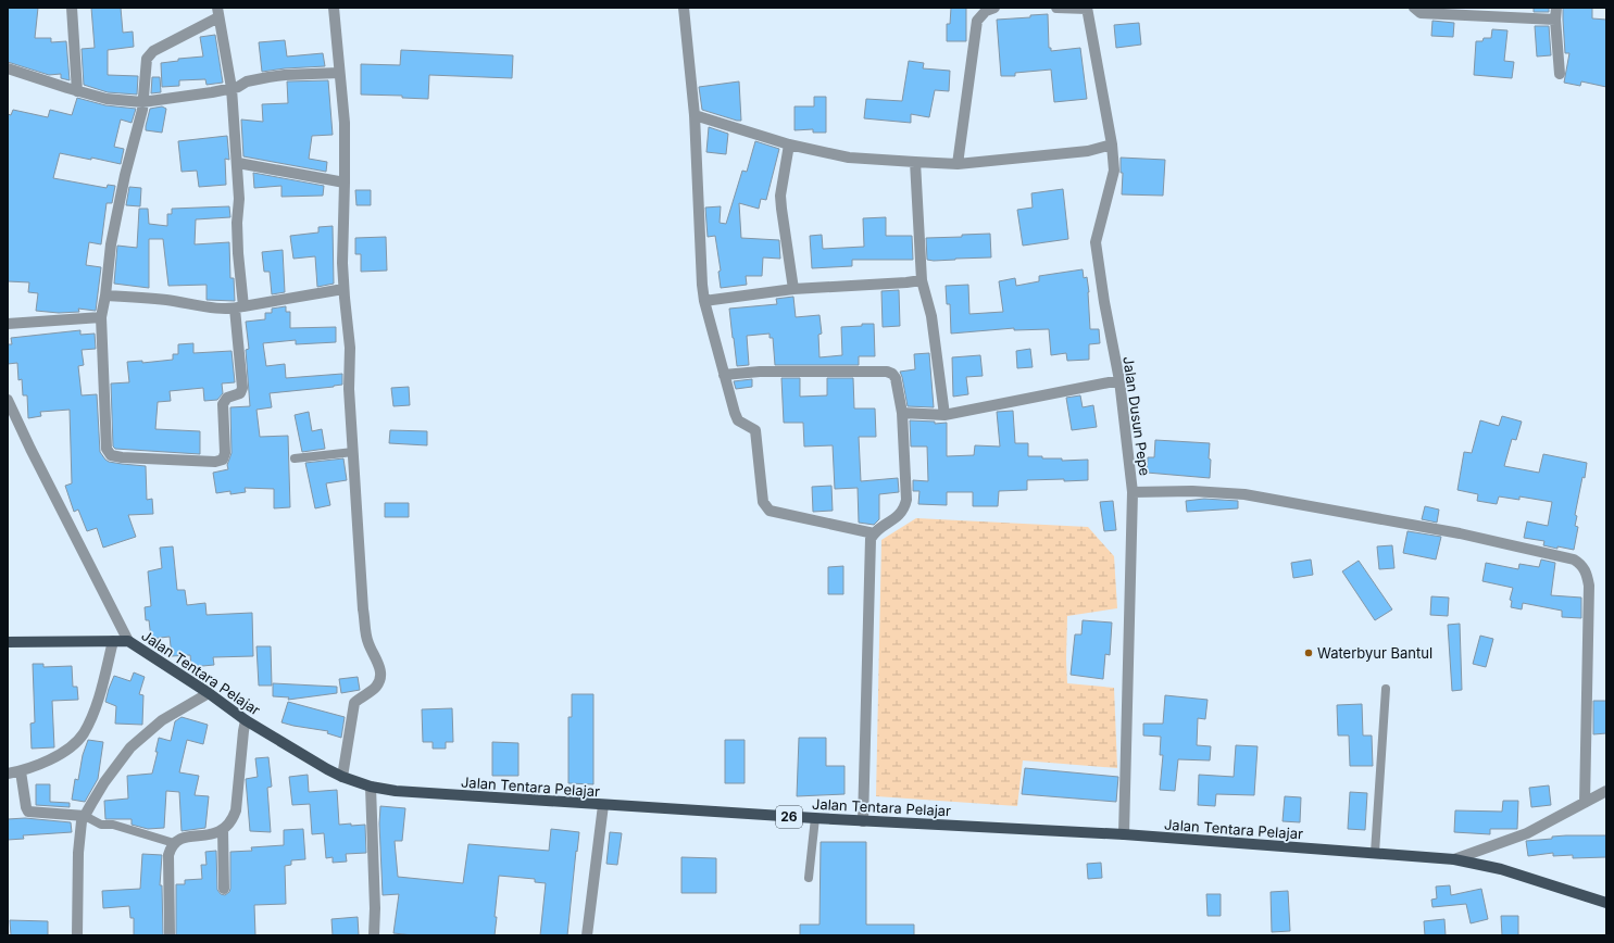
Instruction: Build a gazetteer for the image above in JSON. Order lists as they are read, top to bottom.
{
  "streets": {
    "main road": ["Jalan Tentara Pelajar", "26"],
    "street": ["Jalan Dusun Pepe"]
  },
  "crossings": [
    ["Jalan Dusun Pepe", "Jalan Tentara Pelajar"]
  ],
  "places": ["Waterbyur Bantul"]
}
